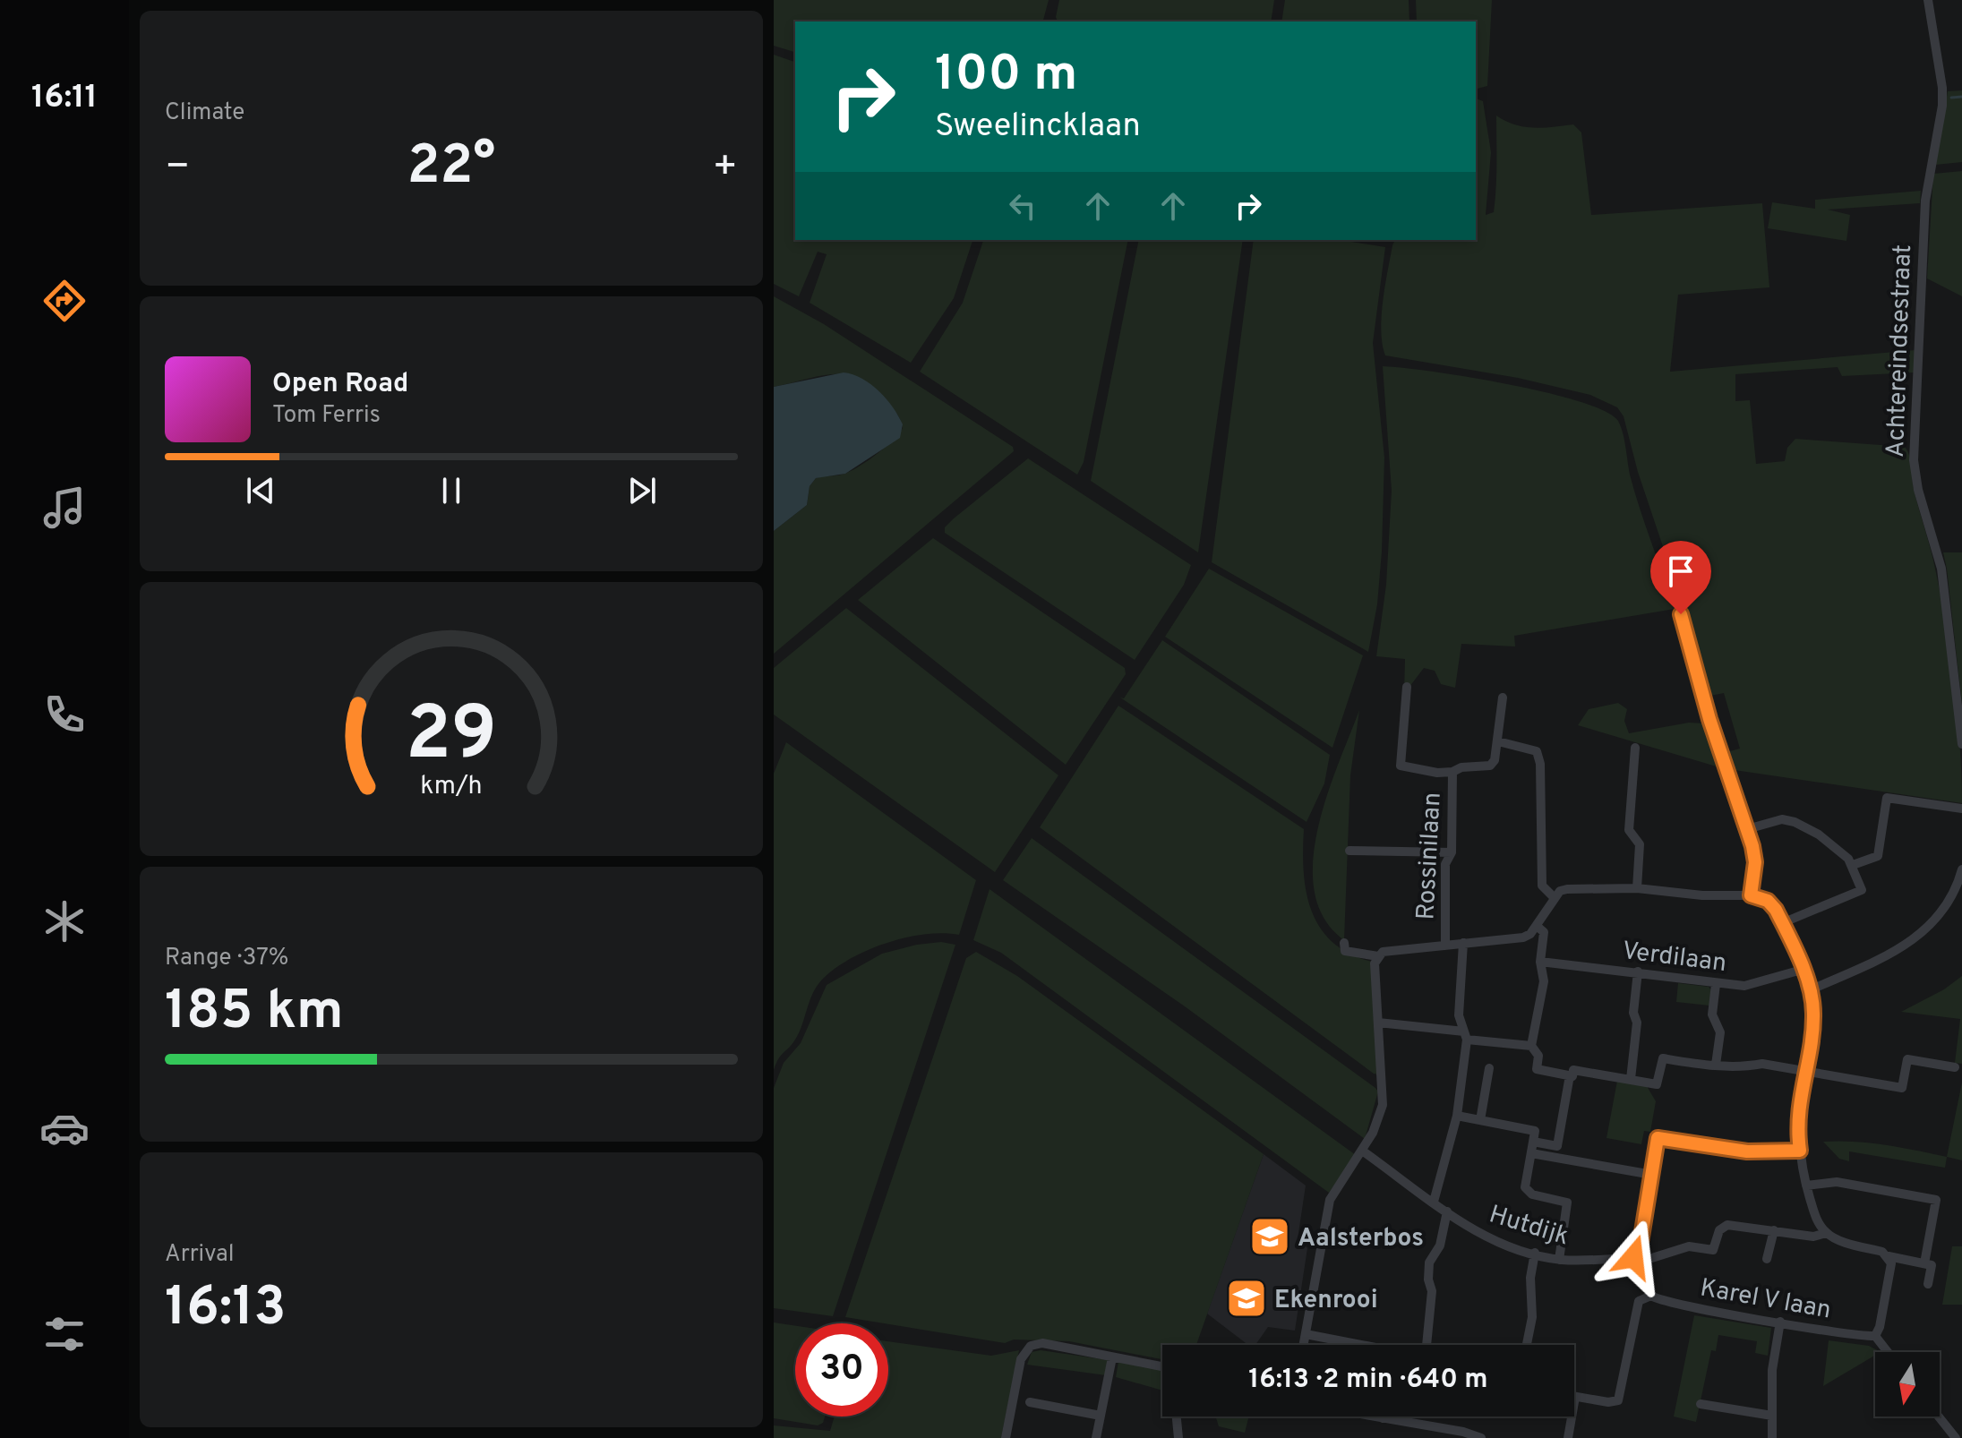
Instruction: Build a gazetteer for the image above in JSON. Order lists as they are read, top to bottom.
{
  "streets": {
    "street": [
      "Achtereindsestraat",
      "Rossinilaan",
      "Verdilaan",
      "Hutdijk",
      "Karel V laan"
    ]
  },
  "places": {
    "school or university": ["Aalsterbos", "Ekenrooi"]
  },
  "north": "bottom",
  "page": {
    "tabs": "16:11",
    "tile": [
      "Climate",
      ["Range · 37%", "185 km"],
      ["Arrival", "16:13"]
    ],
    "turn": ["100 m", "Sweelincklaan"],
    "heat": ["−", "22°", "+"],
    "song": ["Open Road", "Tom Ferris"],
    "limit": "30",
    "trip": "16:13 · 2 min · 640 m",
    "gauge": ["29", "km/h"]
  }
}
